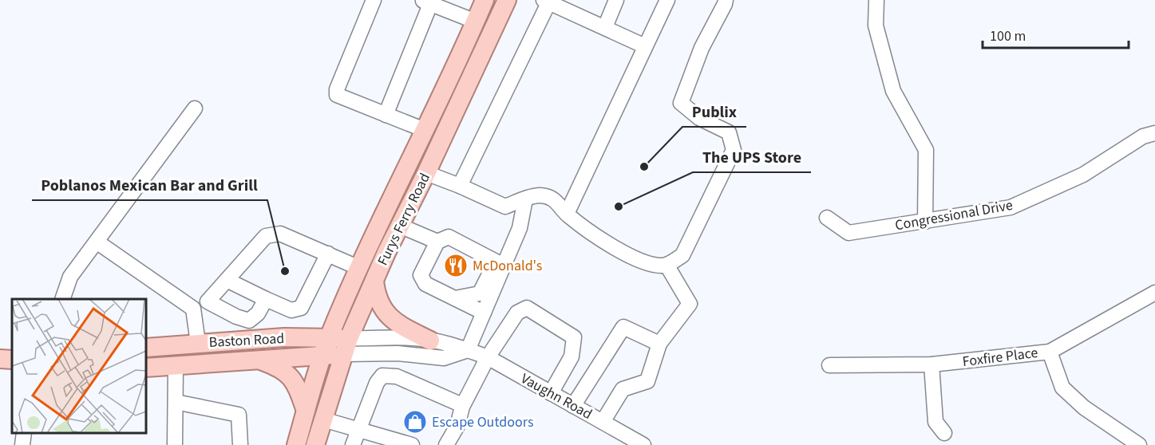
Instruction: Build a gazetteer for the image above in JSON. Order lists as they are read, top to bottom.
{
  "streets": {
    "main road": ["Furys Ferry Road", "Baston Road"],
    "street": ["Congressional Drive", "Foxfire Place", "Vaughn Road"]
  },
  "crossings": [
    ["Furys Ferry Road", "Baston Road"],
    ["Furys Ferry Road", "Vaughn Road"],
    ["Baston Road", "Vaughn Road"]
  ],
  "places": {
    "other": ["Publix", "The UPS Store", "Poblanos Mexican Bar and Grill"],
    "restaurant": ["McDonald's"],
    "shop": ["Escape Outdoors"]
  },
  "scale_bar": "100 m"
}
